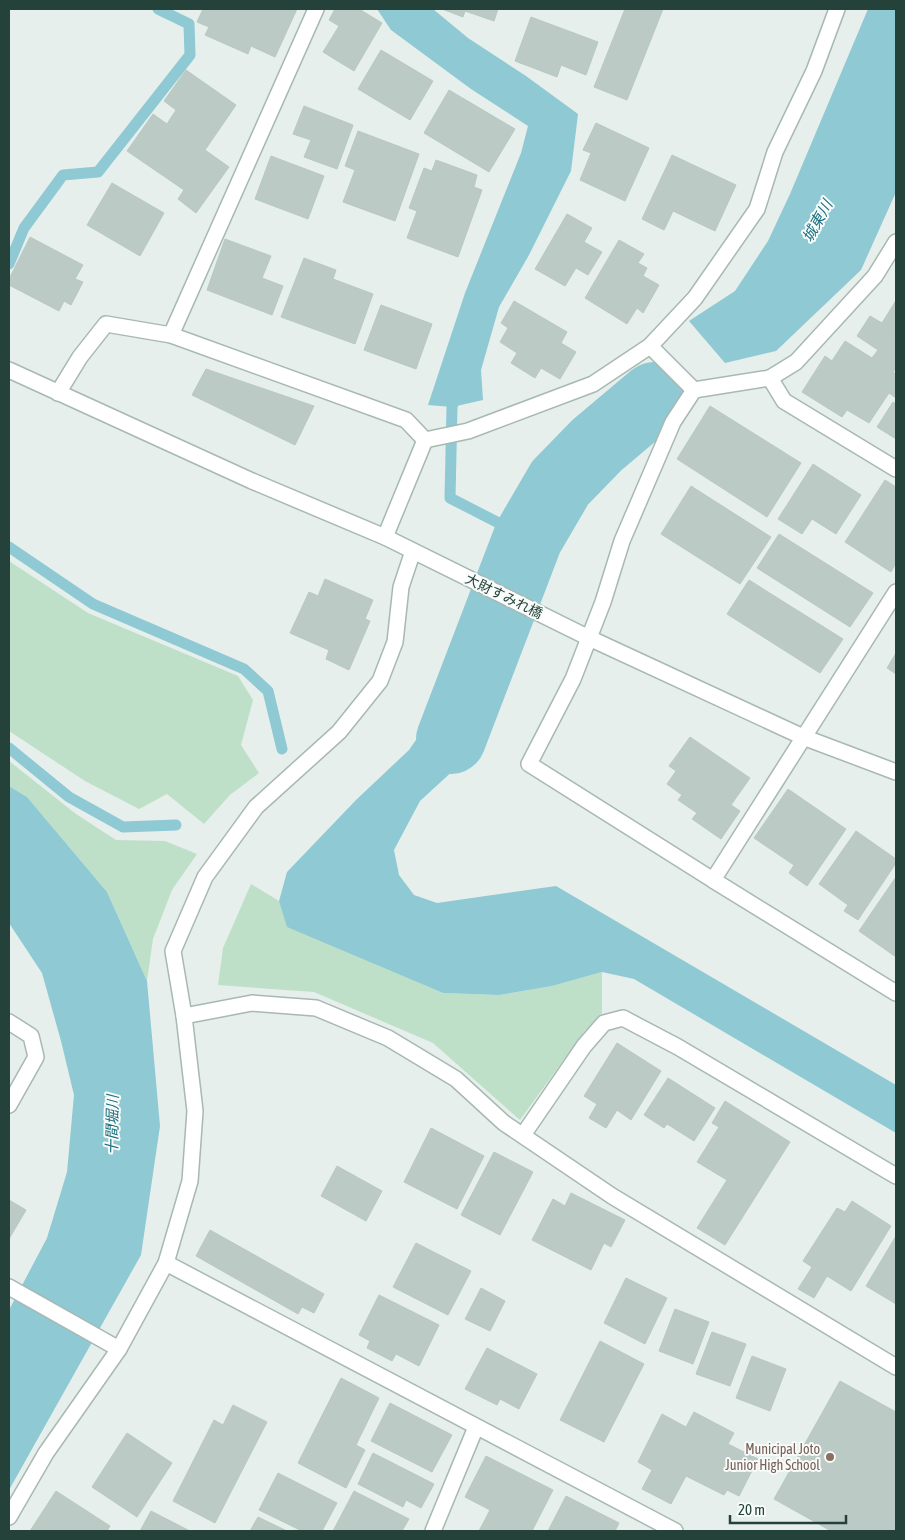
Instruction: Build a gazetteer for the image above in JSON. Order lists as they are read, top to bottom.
{
  "streets": {
    "street": ["大財すみれ橋"]
  },
  "water": ["城東川", "十間堀川"],
  "places": ["Municipal Joto Junior High School"],
  "scale_bar": "20 m"
}
